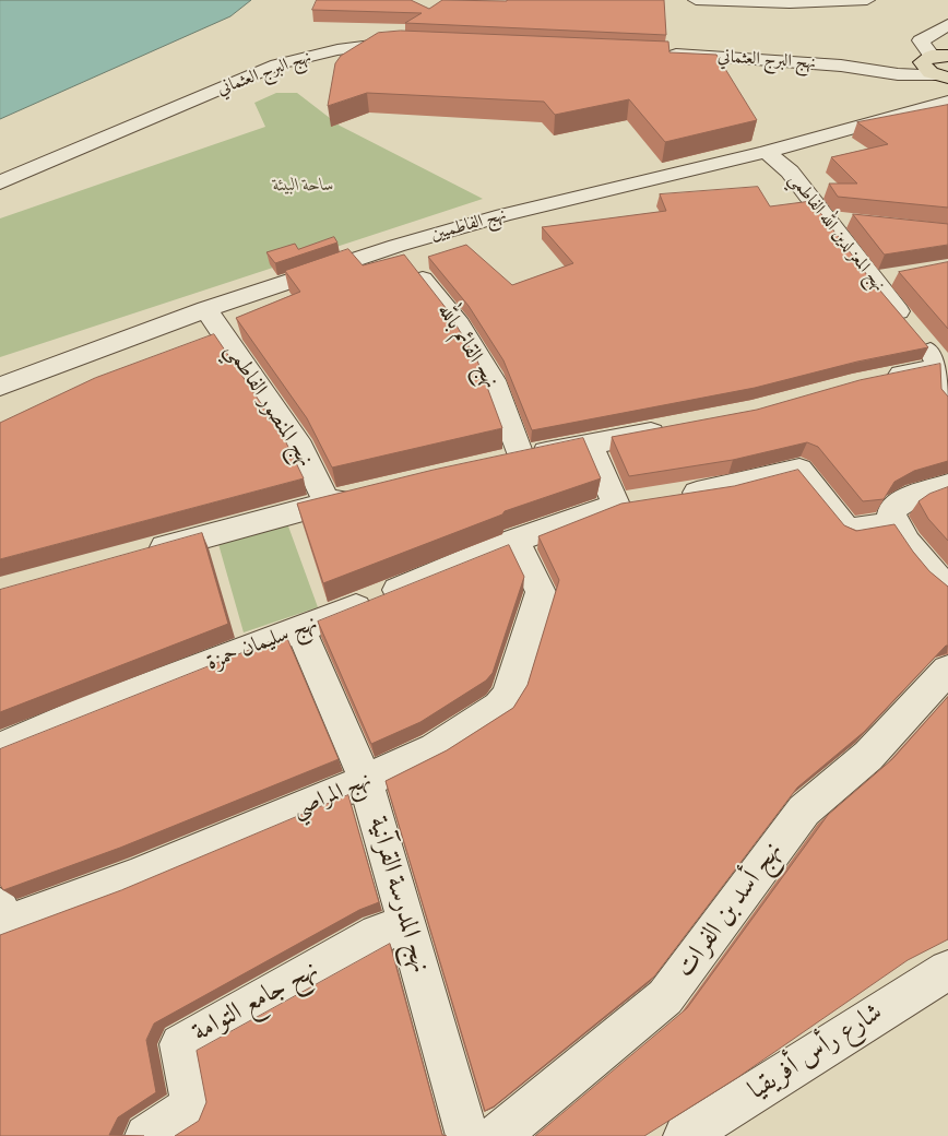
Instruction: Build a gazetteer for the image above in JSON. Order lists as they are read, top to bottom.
{
  "streets": {
    "street": [
      "نهج البرج العثماني",
      "نهج الفاطميين",
      "نهج المعز لدين الله الفاطمي",
      "نهج القائم بالله",
      "نهج المنصور الفاطمي",
      "نهج سليمان حمزة",
      "نهج المراصي",
      "نهج المدرسة القرآنية",
      "نهج أسد بن الفرات",
      "نهح جامع التوامة",
      "شارع رأس أفريقيا"
    ]
  },
  "crossings": [
    ["نهج الفاطميين", "نهج المعز لدين الله الفاطمي"],
    ["نهج الفاطميين", "نهج القائم بالله"],
    ["نهج الفاطميين", "نهج المنصور الفاطمي"],
    ["نهج سليمان حمزة", "نهج المراصي"],
    ["نهج سليمان حمزة", "نهج المدرسة القرآنية"],
    ["نهج المراصي", "نهج المدرسة القرآنية"],
    ["نهج المدرسة القرآنية", "نهح جامع التوامة"]
  ],
  "parks": ["ساحة البيئة"]
}
